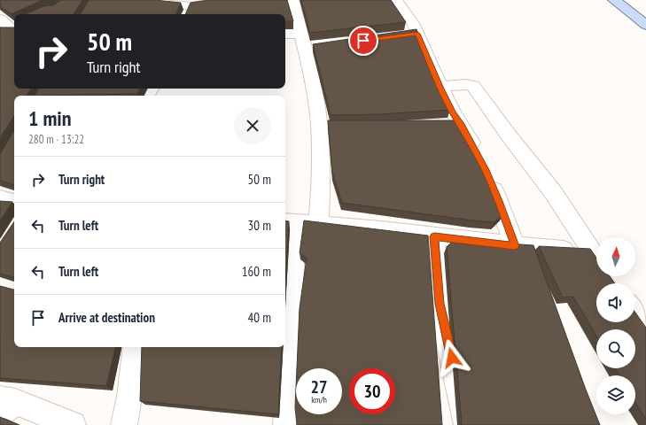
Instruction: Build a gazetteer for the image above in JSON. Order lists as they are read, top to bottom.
{
  "north": "top",
  "page": {
    "turn": ["50 m", "Turn right"],
    "heading": ["1 min", "280 m · 13:22"],
    "list": [
      {
        "name": "Turn right",
        "value": "50 m"
      },
      {
        "name": "Turn left",
        "value": "30 m"
      },
      {
        "name": "Turn left",
        "value": "160 m"
      },
      {
        "name": "Arrive at destination",
        "value": "40 m"
      }
    ],
    "speed": "27 km/h",
    "limit": "30"
  }
}
